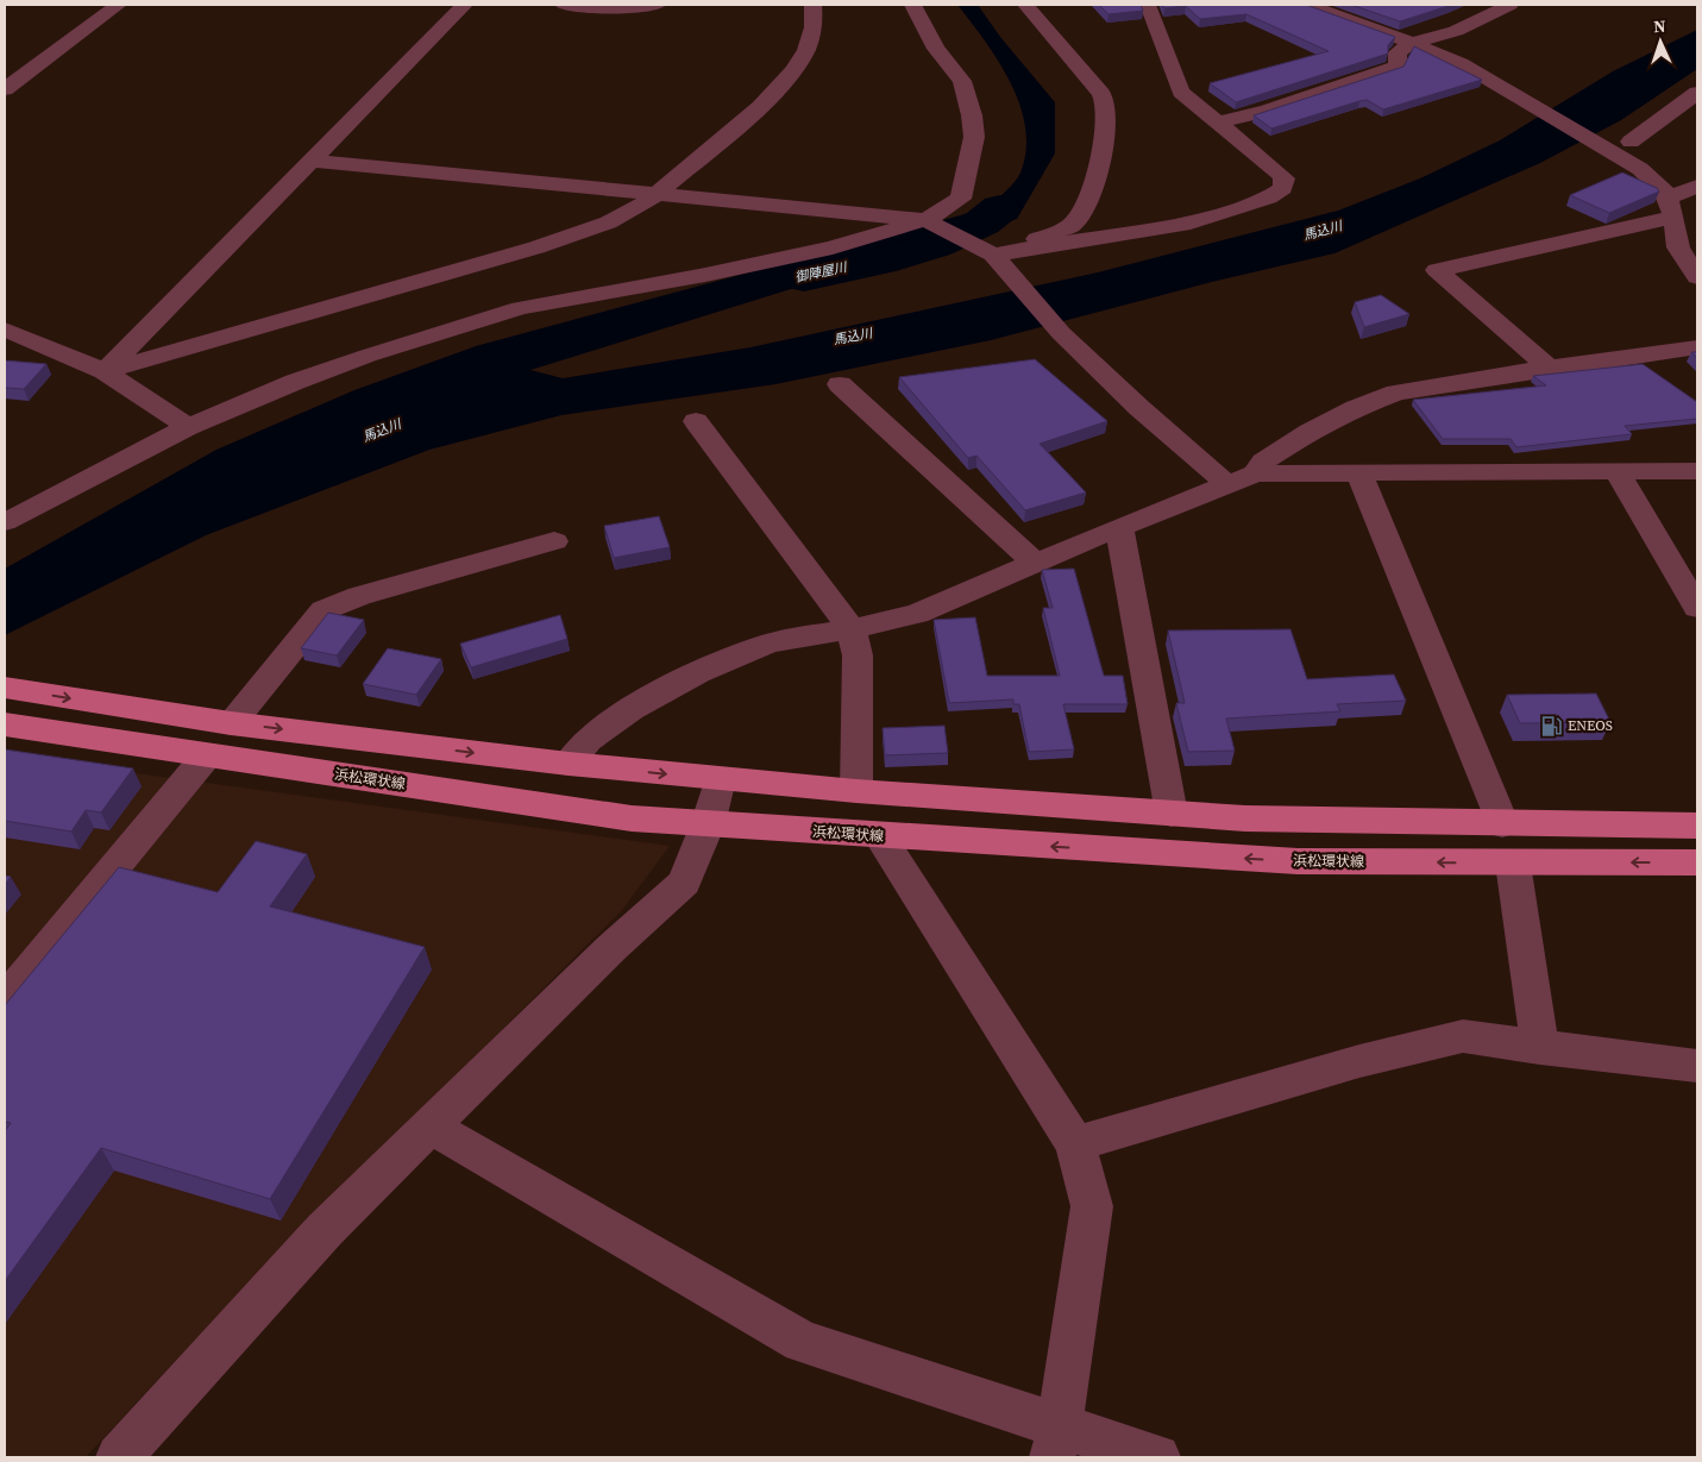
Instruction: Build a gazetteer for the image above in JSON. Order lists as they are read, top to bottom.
{
  "streets": {
    "main road": ["浜松環状線"]
  },
  "water": ["馬込川", "御陣屋川"],
  "places": {
    "fuel station": ["ENEOS"]
  },
  "north": "top"
}
